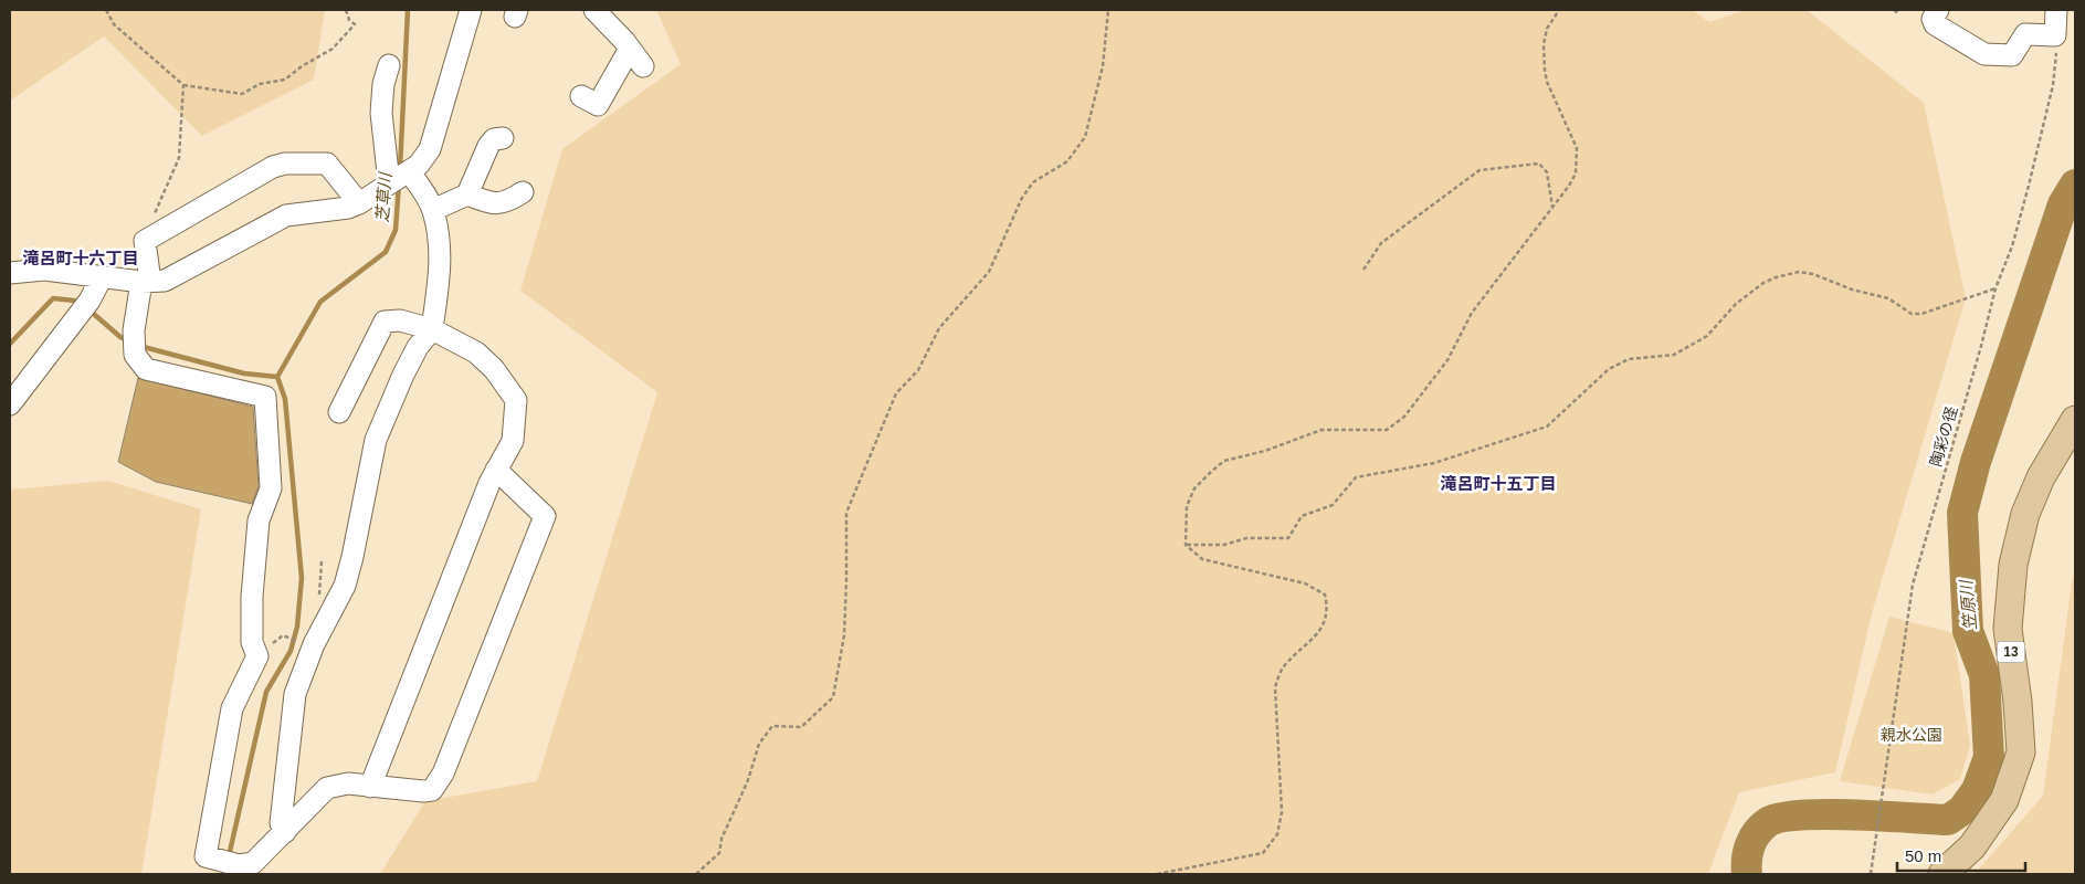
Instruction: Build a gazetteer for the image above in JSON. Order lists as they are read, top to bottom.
{
  "streets": {
    "main road": ["13"],
    "path": ["陶彩の径"]
  },
  "districts": ["滝呂町十六丁目", "滝呂町十五丁目"],
  "water": ["芝草川", "笠原川"],
  "parks": ["親水公園"],
  "scale_bar": "50 m"
}
